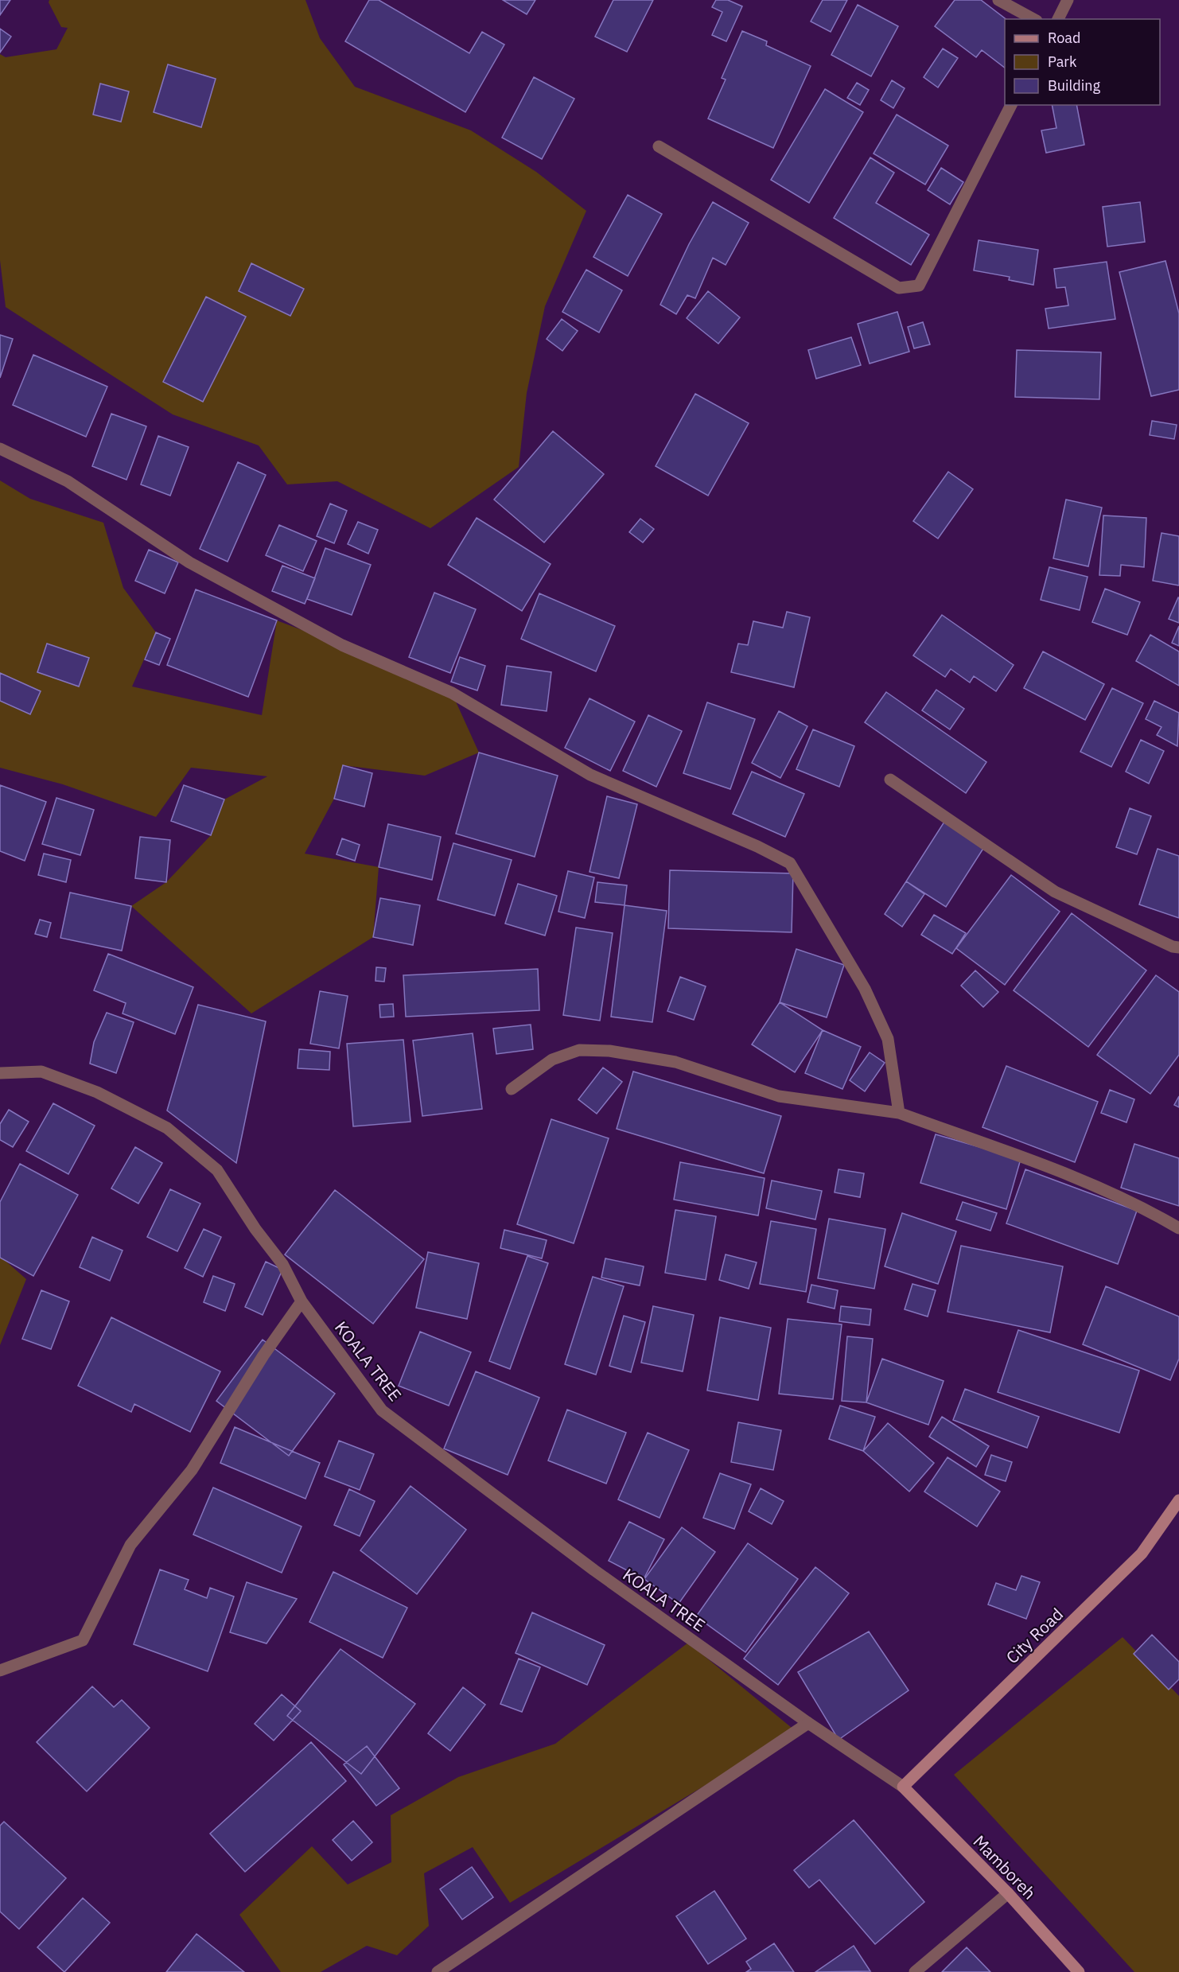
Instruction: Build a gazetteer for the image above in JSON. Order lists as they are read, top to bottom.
{
  "streets": {
    "main road": ["City Road", "Mamboreh"],
    "street": ["KOALA TREE"]
  },
  "crossings": [
    ["KOALA TREE", "City Road"],
    ["KOALA TREE", "Mamboreh"],
    ["City Road", "Mamboreh"]
  ],
  "legend": ["Road", "Park", "Building"]
}
